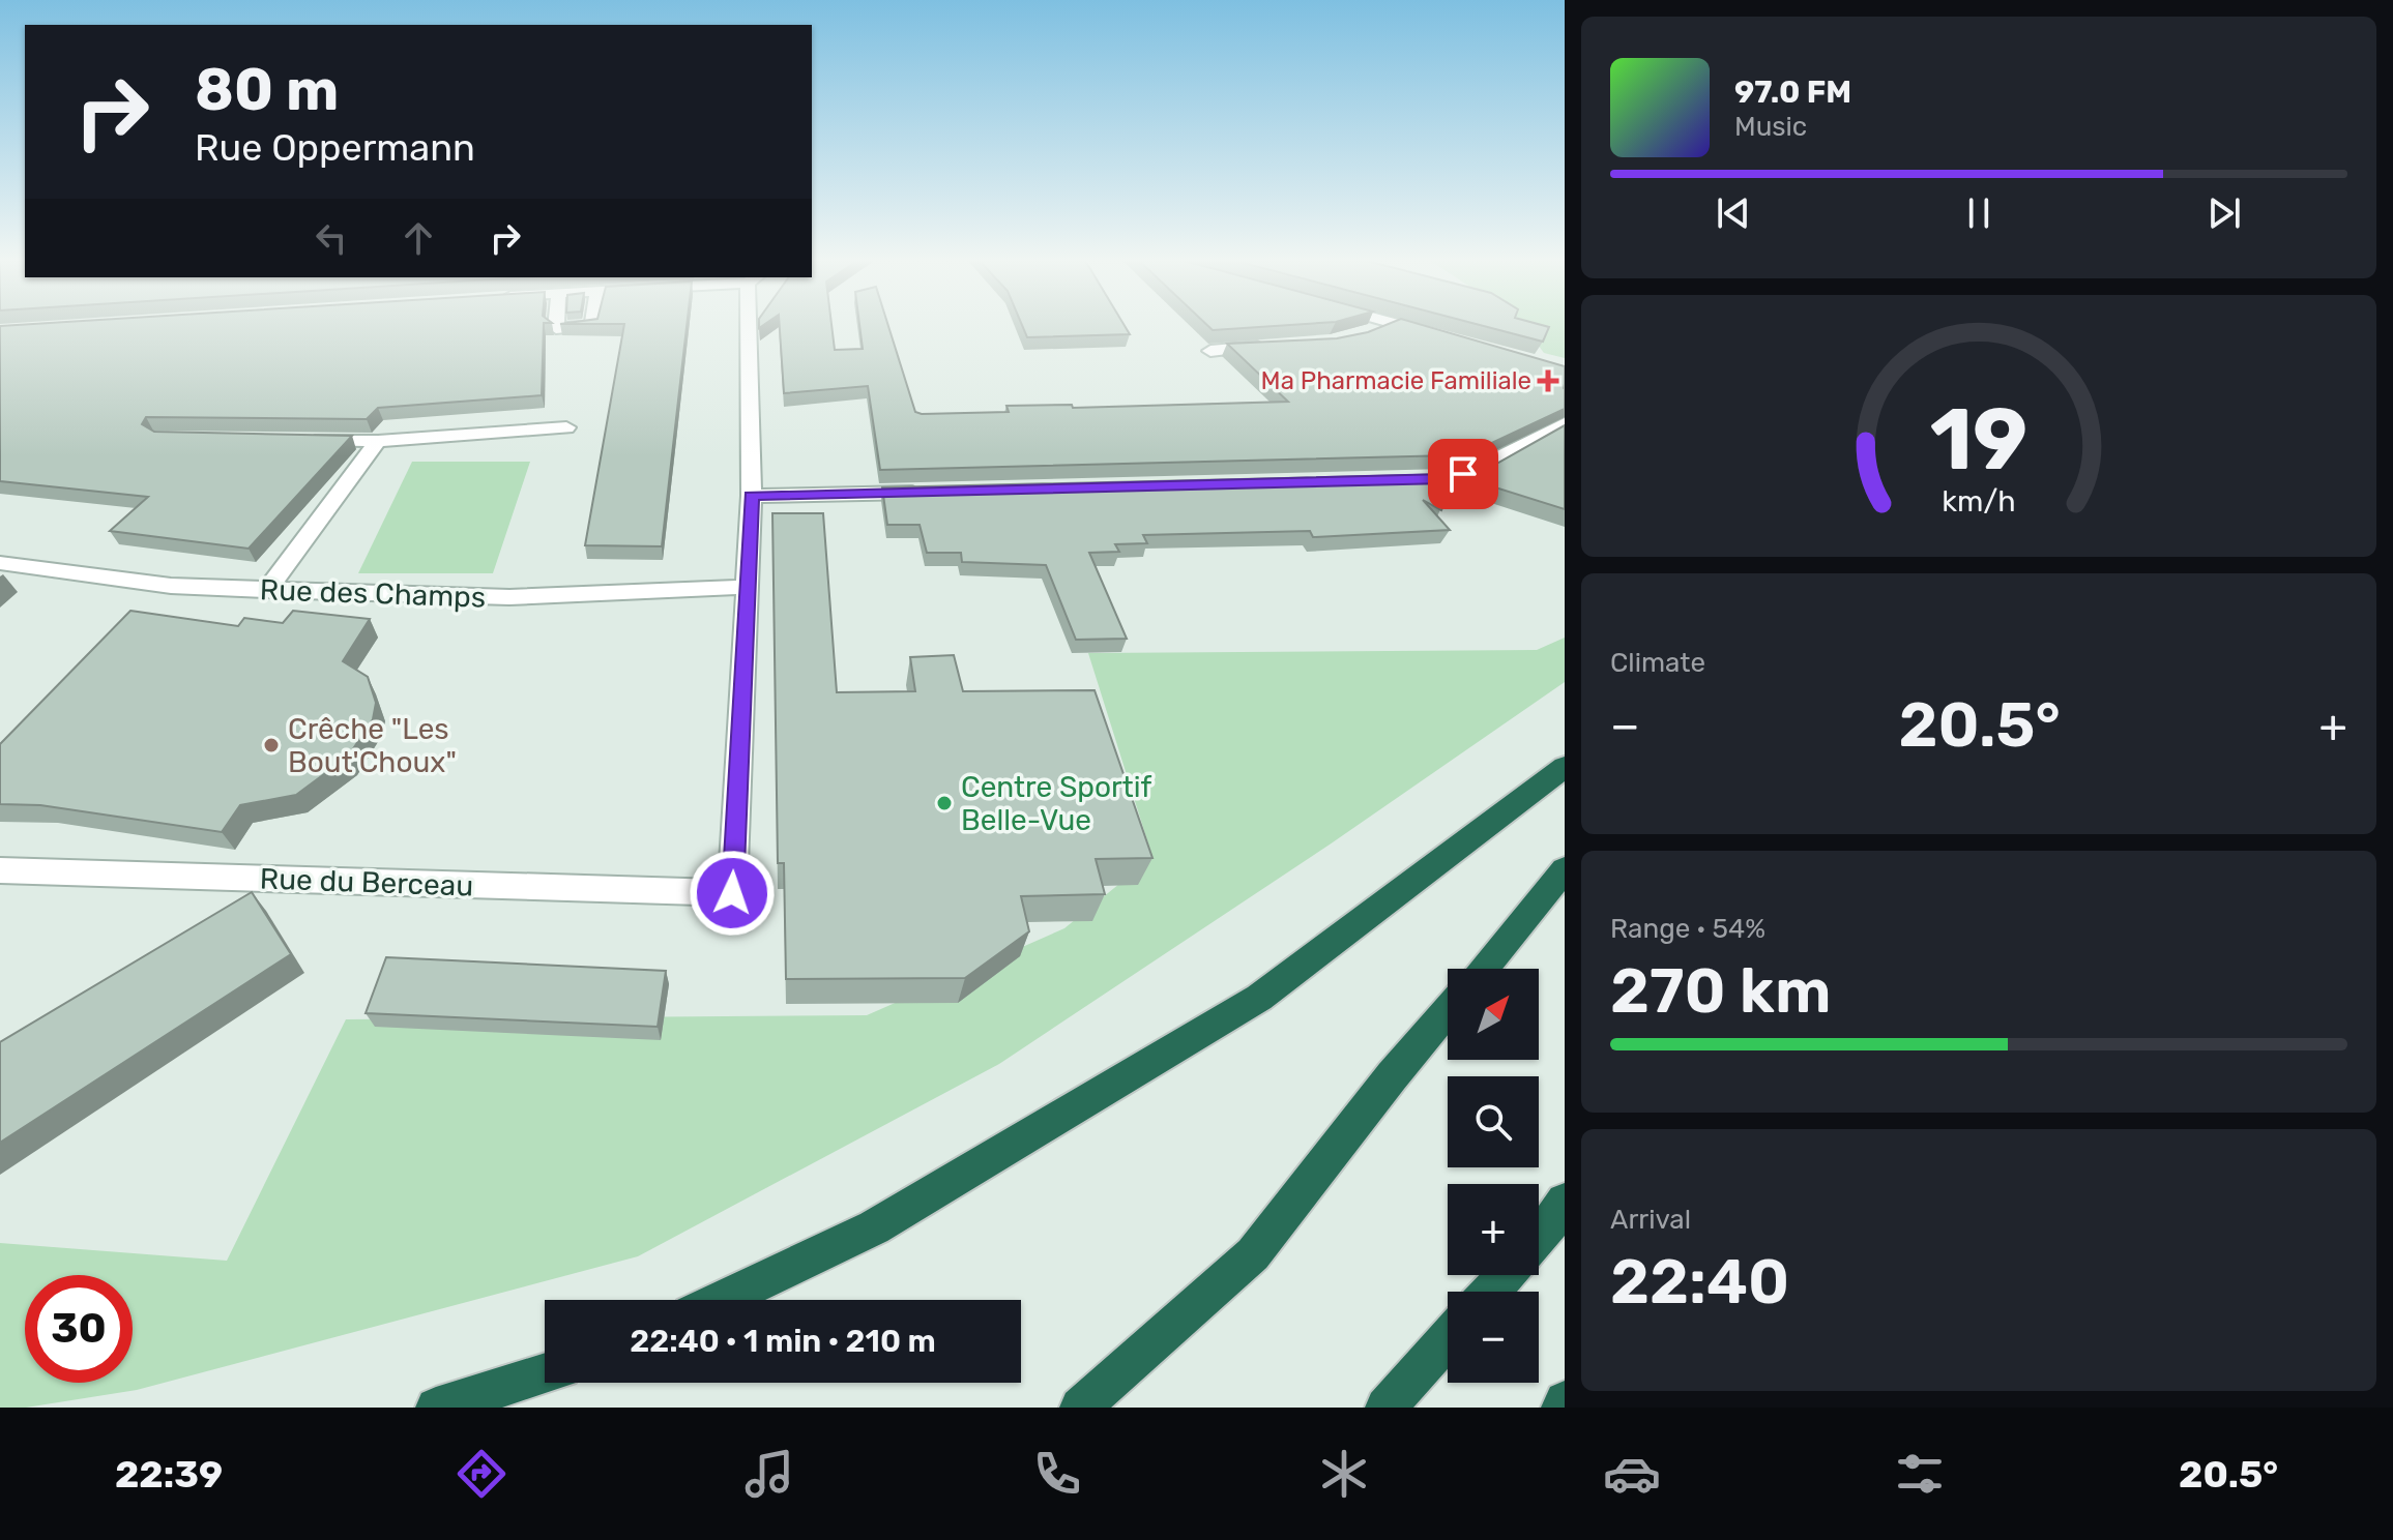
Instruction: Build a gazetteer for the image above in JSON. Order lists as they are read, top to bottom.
{
  "streets": {
    "street": ["Rue des Champs", "Rue du Berceau"]
  },
  "crossings": [
    ["Rue des Champs", "Rue du Berceau"]
  ],
  "places": {
    "health": ["Ma Pharmacie Familiale"],
    "other": ["Crêche \"Les Bout'Choux\"", "Centre Sportif Belle-Vue"]
  },
  "north": "top right",
  "page": {
    "turn": ["80 m", "Rue Oppermann"],
    "song": ["97.0 FM", "Music"],
    "tile": [
      "Climate",
      ["Range · 54%", "270 km"],
      ["Arrival", "22:40"]
    ],
    "heat": ["−", "20.5°", "+"],
    "map_buttons": ["+", "−"],
    "limit": "30",
    "trip": "22:40 · 1 min · 210 m",
    "tabs": ["22:39", "20.5°"],
    "gauge": ["19", "km/h"]
  }
}
